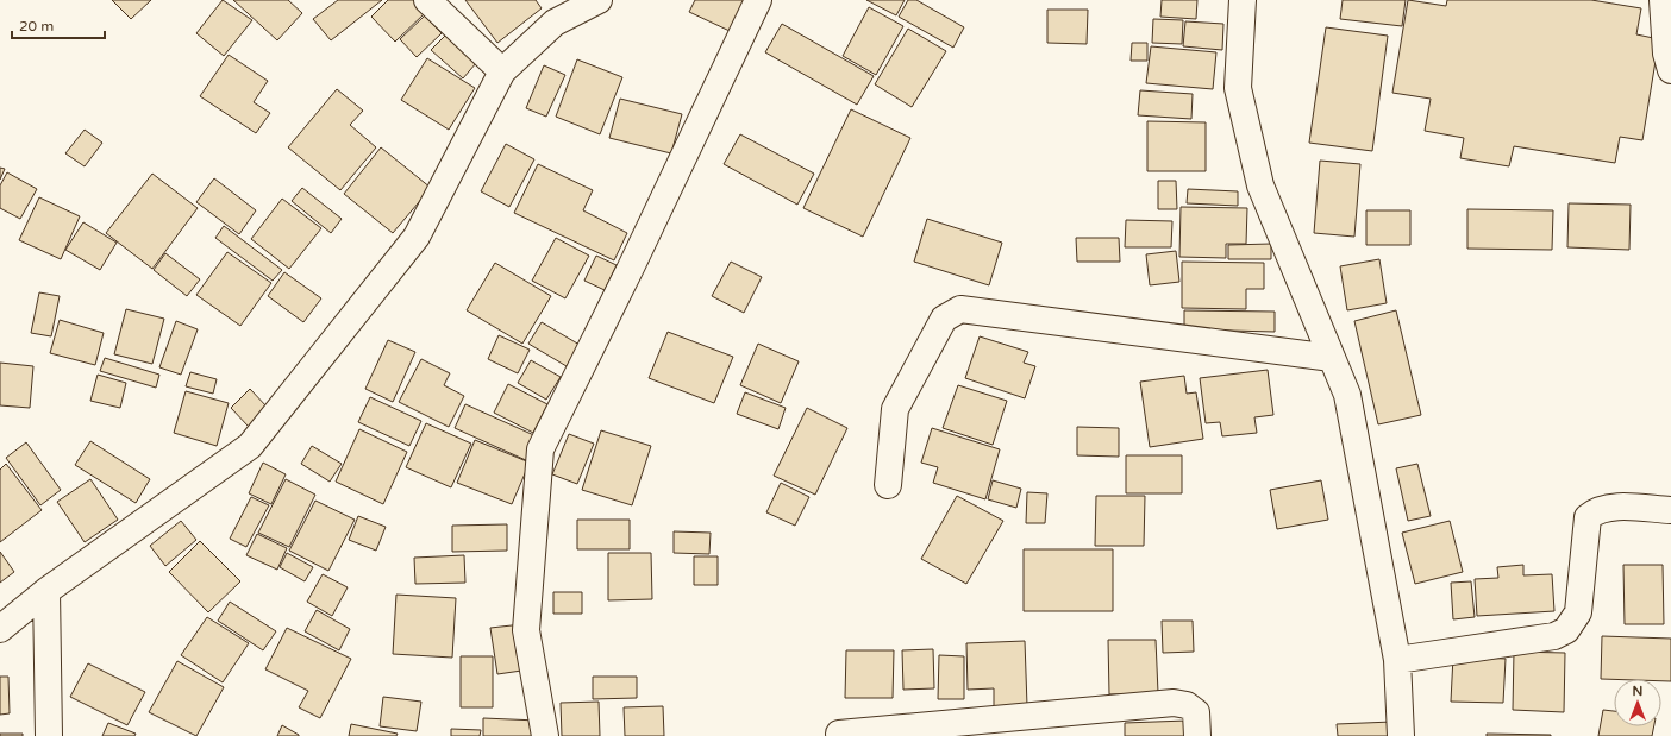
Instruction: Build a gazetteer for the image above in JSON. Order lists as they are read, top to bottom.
{
  "scale_bar": "20 m",
  "north": "top"
}
